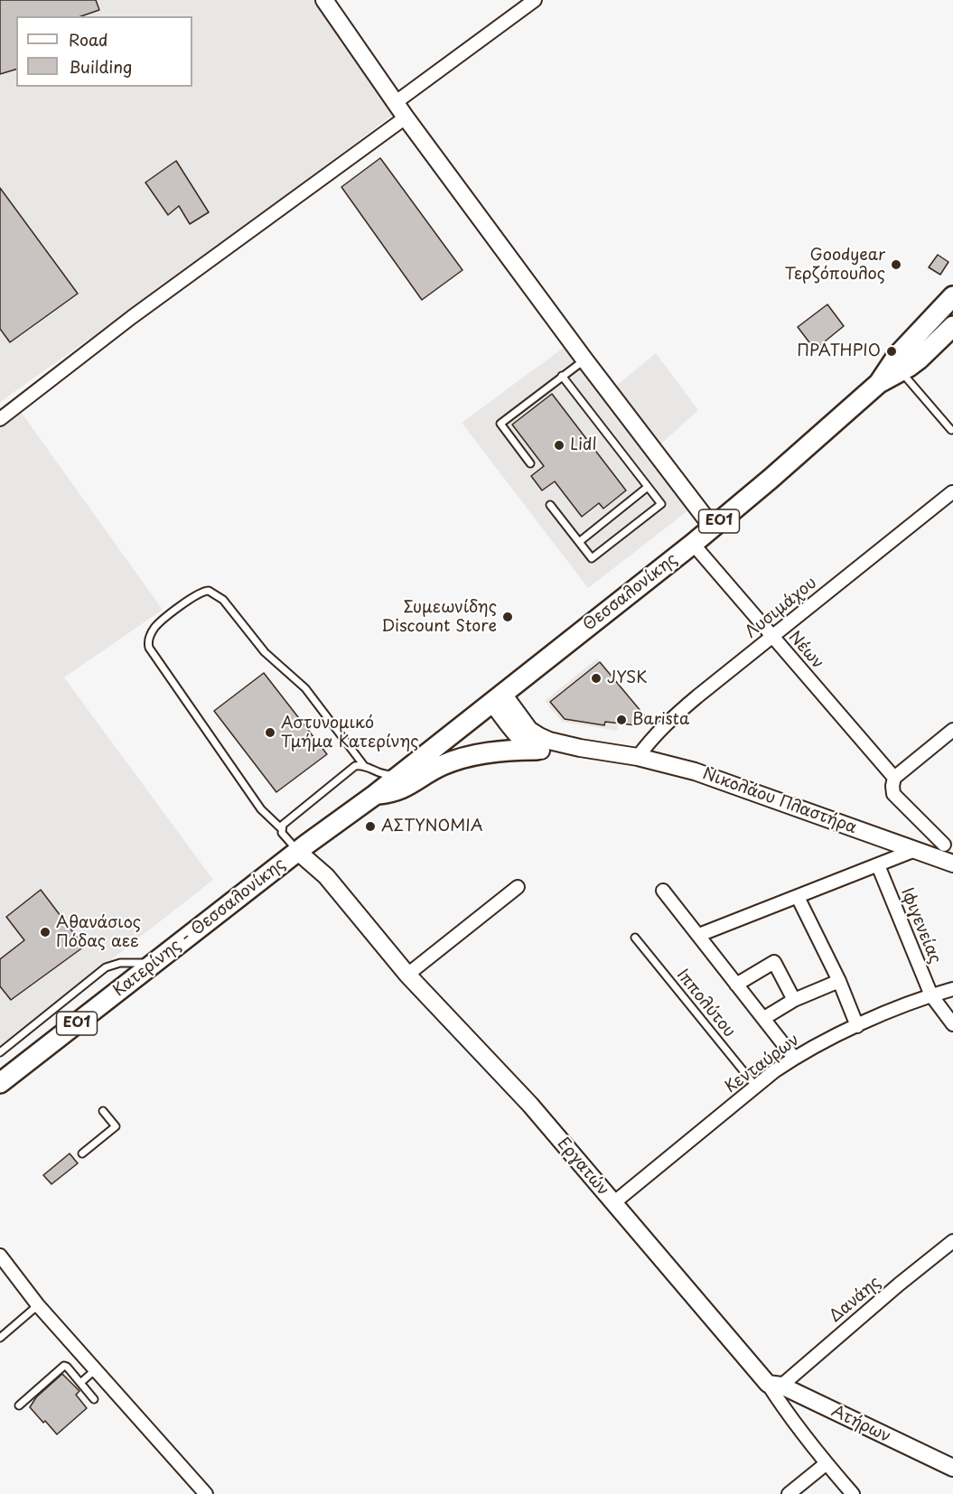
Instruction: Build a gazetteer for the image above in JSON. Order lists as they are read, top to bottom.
{
  "streets": {
    "main road": ["ΕΟ1", "Θεσσαλονίκης", "Κατερίνης - Θεσσαλονίκης"],
    "street": [
      "Λυσιμάχου",
      "Νέων",
      "Νικολάου Πλαστήρα",
      "Ιφιγενείας",
      "Κενταύρων",
      "Εργατών",
      "Δανάης",
      "Ατήρων"
    ],
    "lane": ["Ιππολύτου"]
  },
  "crossings": [
    ["Θεσσαλονίκης", "Νέων"],
    ["Θεσσαλονίκης", "Νικολάου Πλαστήρα"],
    ["Θεσσαλονίκης", "Κατερίνης - Θεσσαλονίκης"],
    ["Λυσιμάχου", "Νέων"],
    ["Λυσιμάχου", "Νικολάου Πλαστήρα"],
    ["Ιφιγενείας", "Κενταύρων"],
    ["Κατερίνης - Θεσσαλονίκης", "Εργατών"],
    ["Ιππολύτου", "Κενταύρων"],
    ["Κενταύρων", "Εργατών"],
    ["Εργατών", "Δανάης"],
    ["Εργατών", "Ατήρων"],
    ["Δανάης", "Ατήρων"]
  ],
  "places": [
    "Goodyear Τερζόπουλος",
    "ΠΡΑΤΗΡΙΟ",
    "Lidl",
    "Συμεωνίδης Discount Store",
    "JYSK",
    "Barista",
    "Αστυνομικό Τμήμα Κατερίνης",
    "ΑΣΤΥΝΟΜΙΑ",
    "Αθανάσιος Πόδας αεε"
  ],
  "legend": ["Road", "Building"]
}
